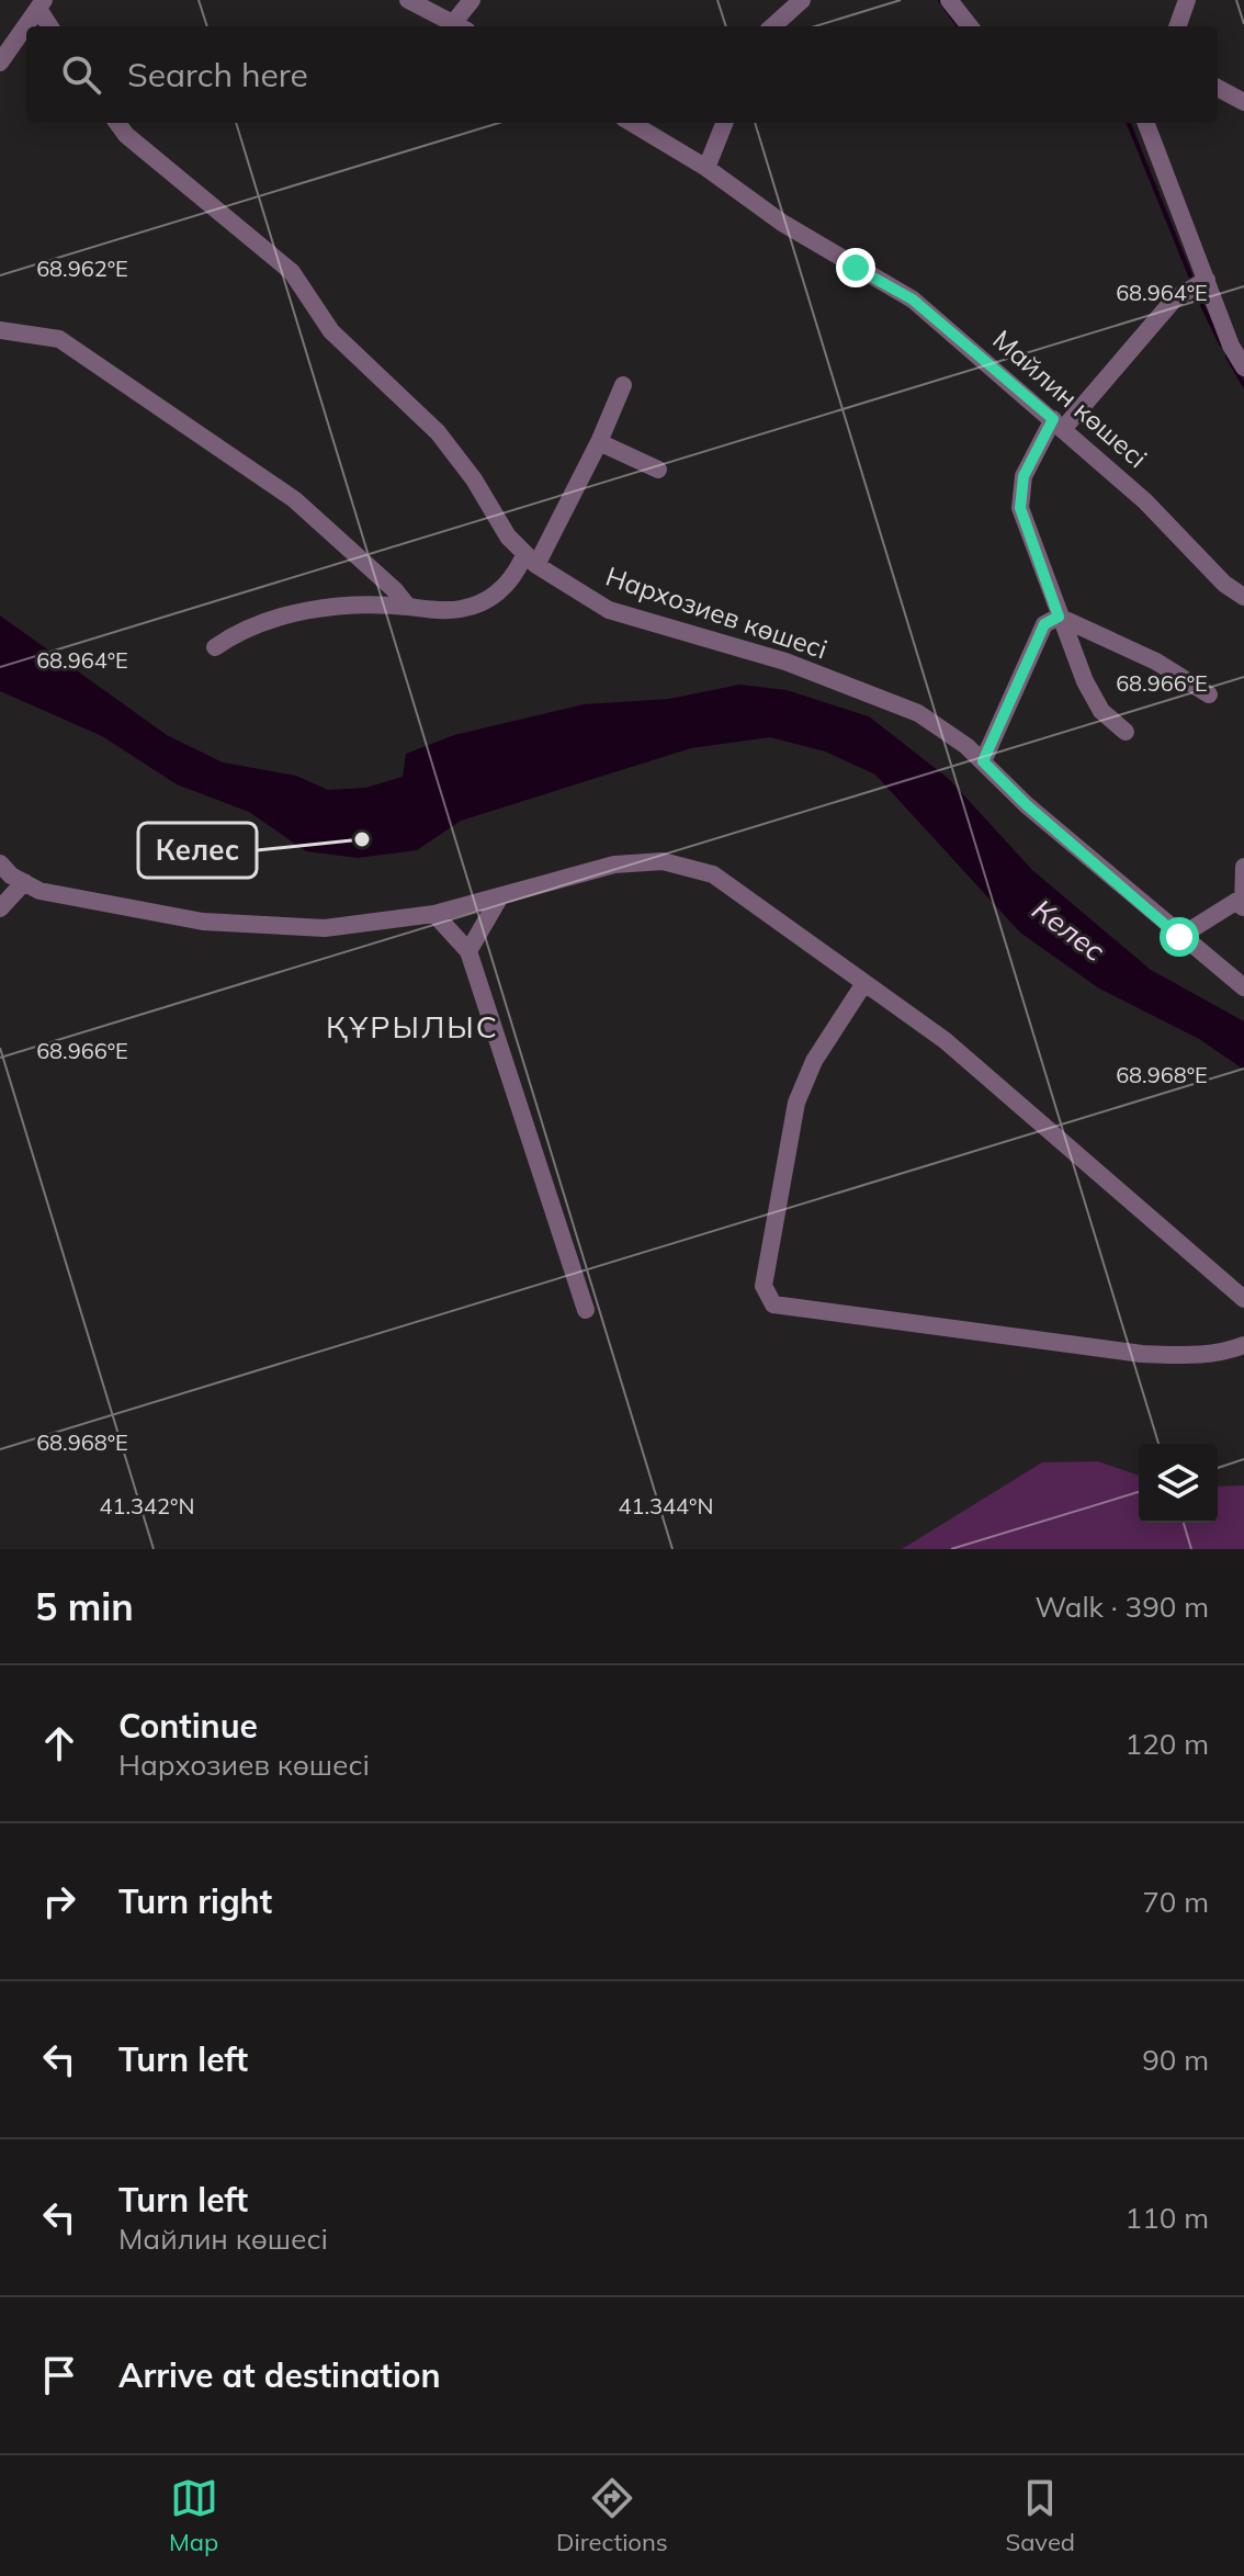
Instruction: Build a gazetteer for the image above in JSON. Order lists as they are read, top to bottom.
{
  "streets": {
    "street": ["Майлин көшесі", "Нархозиев көшесі"]
  },
  "districts": ["ҚҰРЫЛЫС"],
  "water": ["Келес"],
  "places": ["Келес"],
  "page": {
    "search": "Search here",
    "heading": ["5 min", "Walk · 390 m"],
    "list": [
      ["Continue", "Нархозиев көшесі", "120 m"],
      ["Turn right", "70 m"],
      ["Turn left", "90 m"],
      ["Turn left", "Майлин көшесі", "110 m"],
      "Arrive at destination"
    ],
    "nav": ["Map", "Directions", "Saved"]
  },
  "coordinates": [
    "68.962°E",
    "68.964°E",
    "68.966°E",
    "68.968°E",
    "41.342°N",
    "41.344°N"
  ]
}
